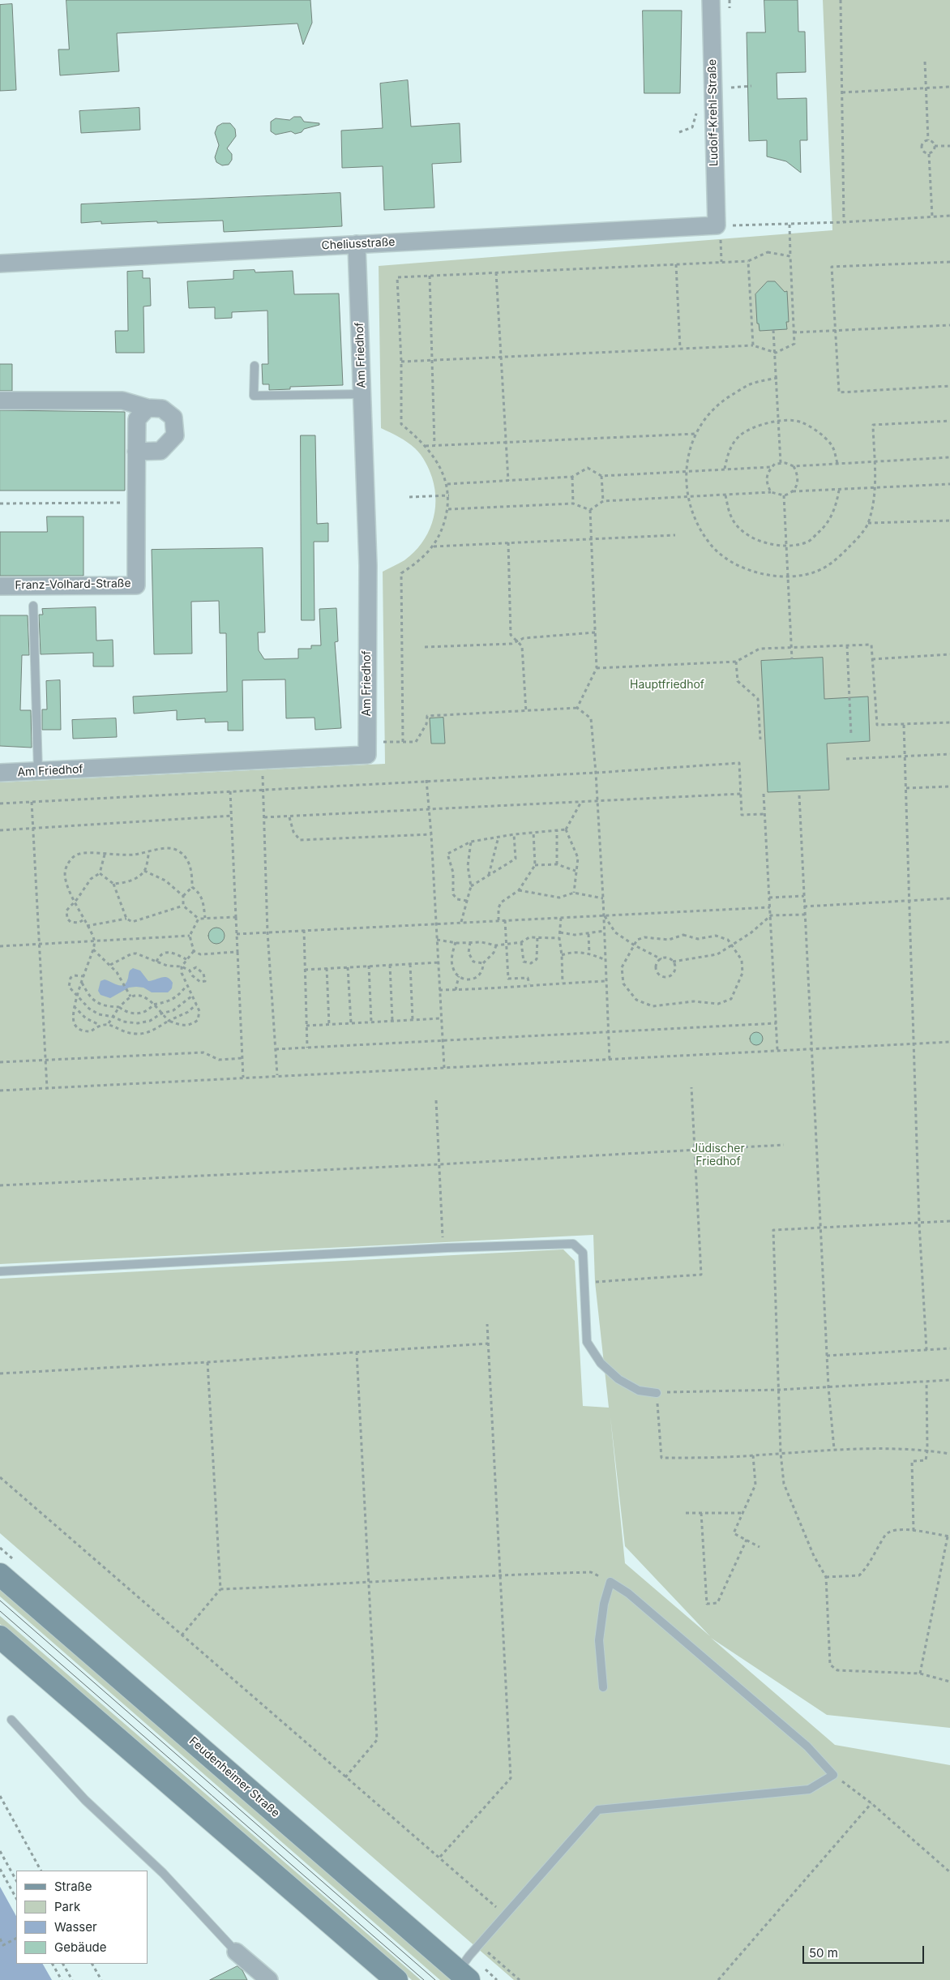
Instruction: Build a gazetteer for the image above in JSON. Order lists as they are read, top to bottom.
{
  "streets": {
    "main road": ["Feudenheimer Straße"],
    "street": [
      "Ludolf-Krehl-Straße",
      "Cheliusstraße",
      "Am Friedhof",
      "Franz-Volhard-Straße"
    ]
  },
  "crossings": [
    ["Ludolf-Krehl-Straße", "Cheliusstraße"],
    ["Cheliusstraße", "Am Friedhof"]
  ],
  "parks": ["Hauptfriedhof", "Jüdischer Friedhof"],
  "legend": [
    "Straße",
    "Park",
    "Wasser",
    "Gebäude"
  ],
  "scale_bar": "50 m"
}
